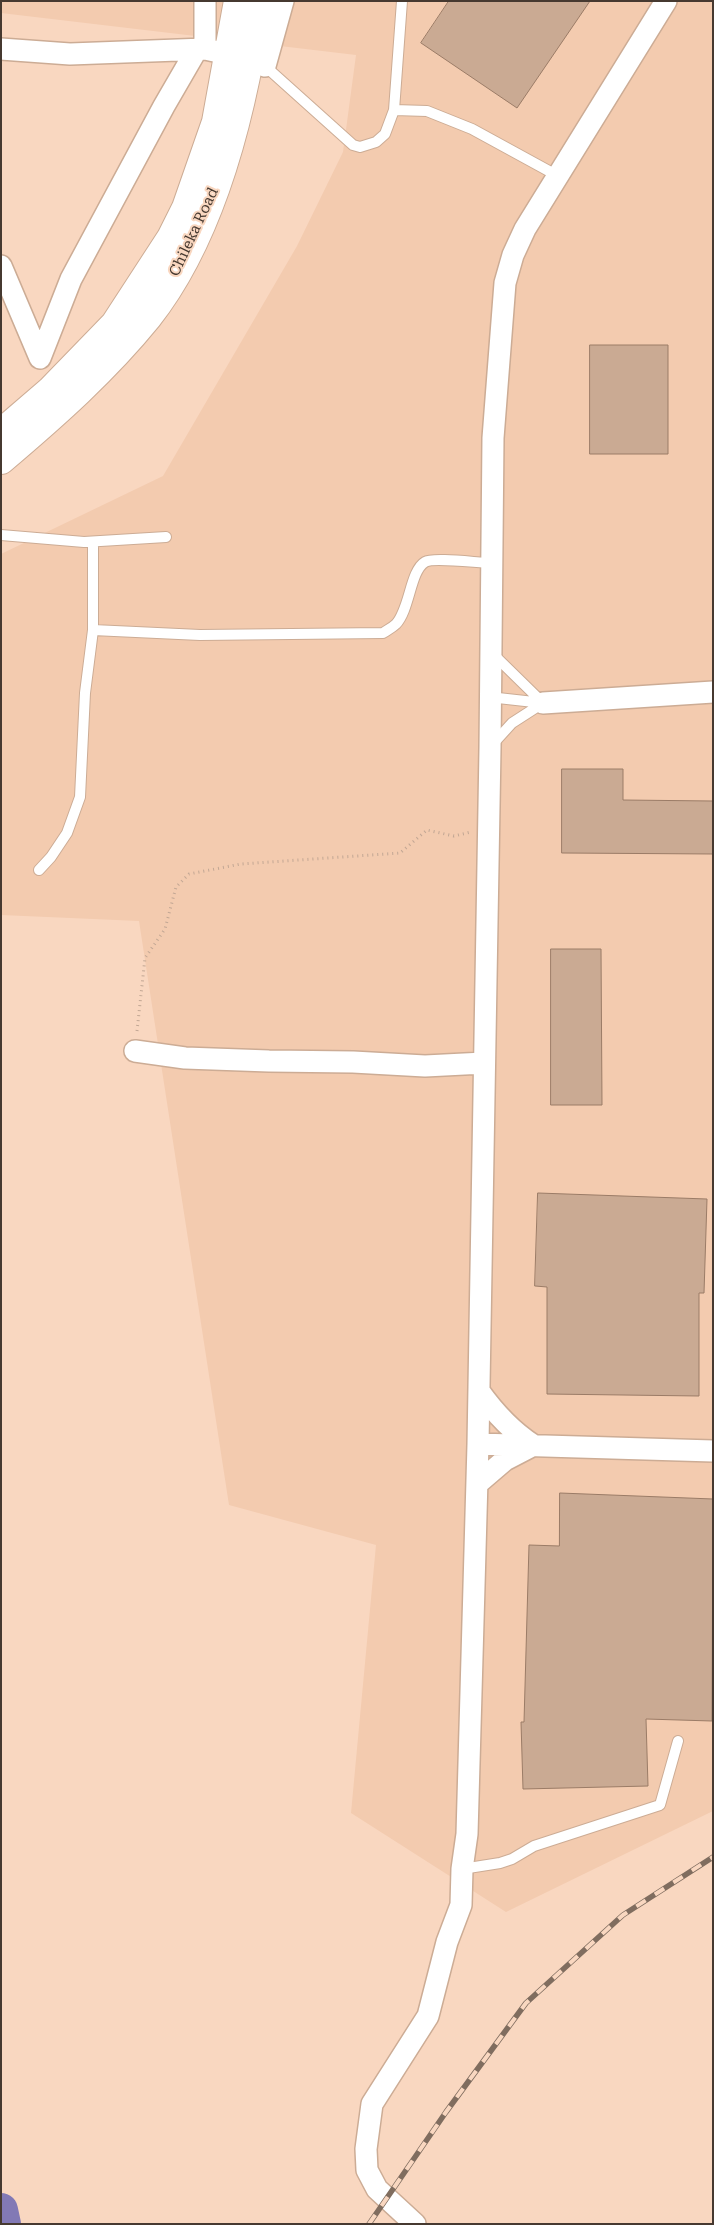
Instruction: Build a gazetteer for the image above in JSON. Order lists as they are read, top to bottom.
{
  "streets": {
    "highway": ["Chileka Road"]
  }
}
